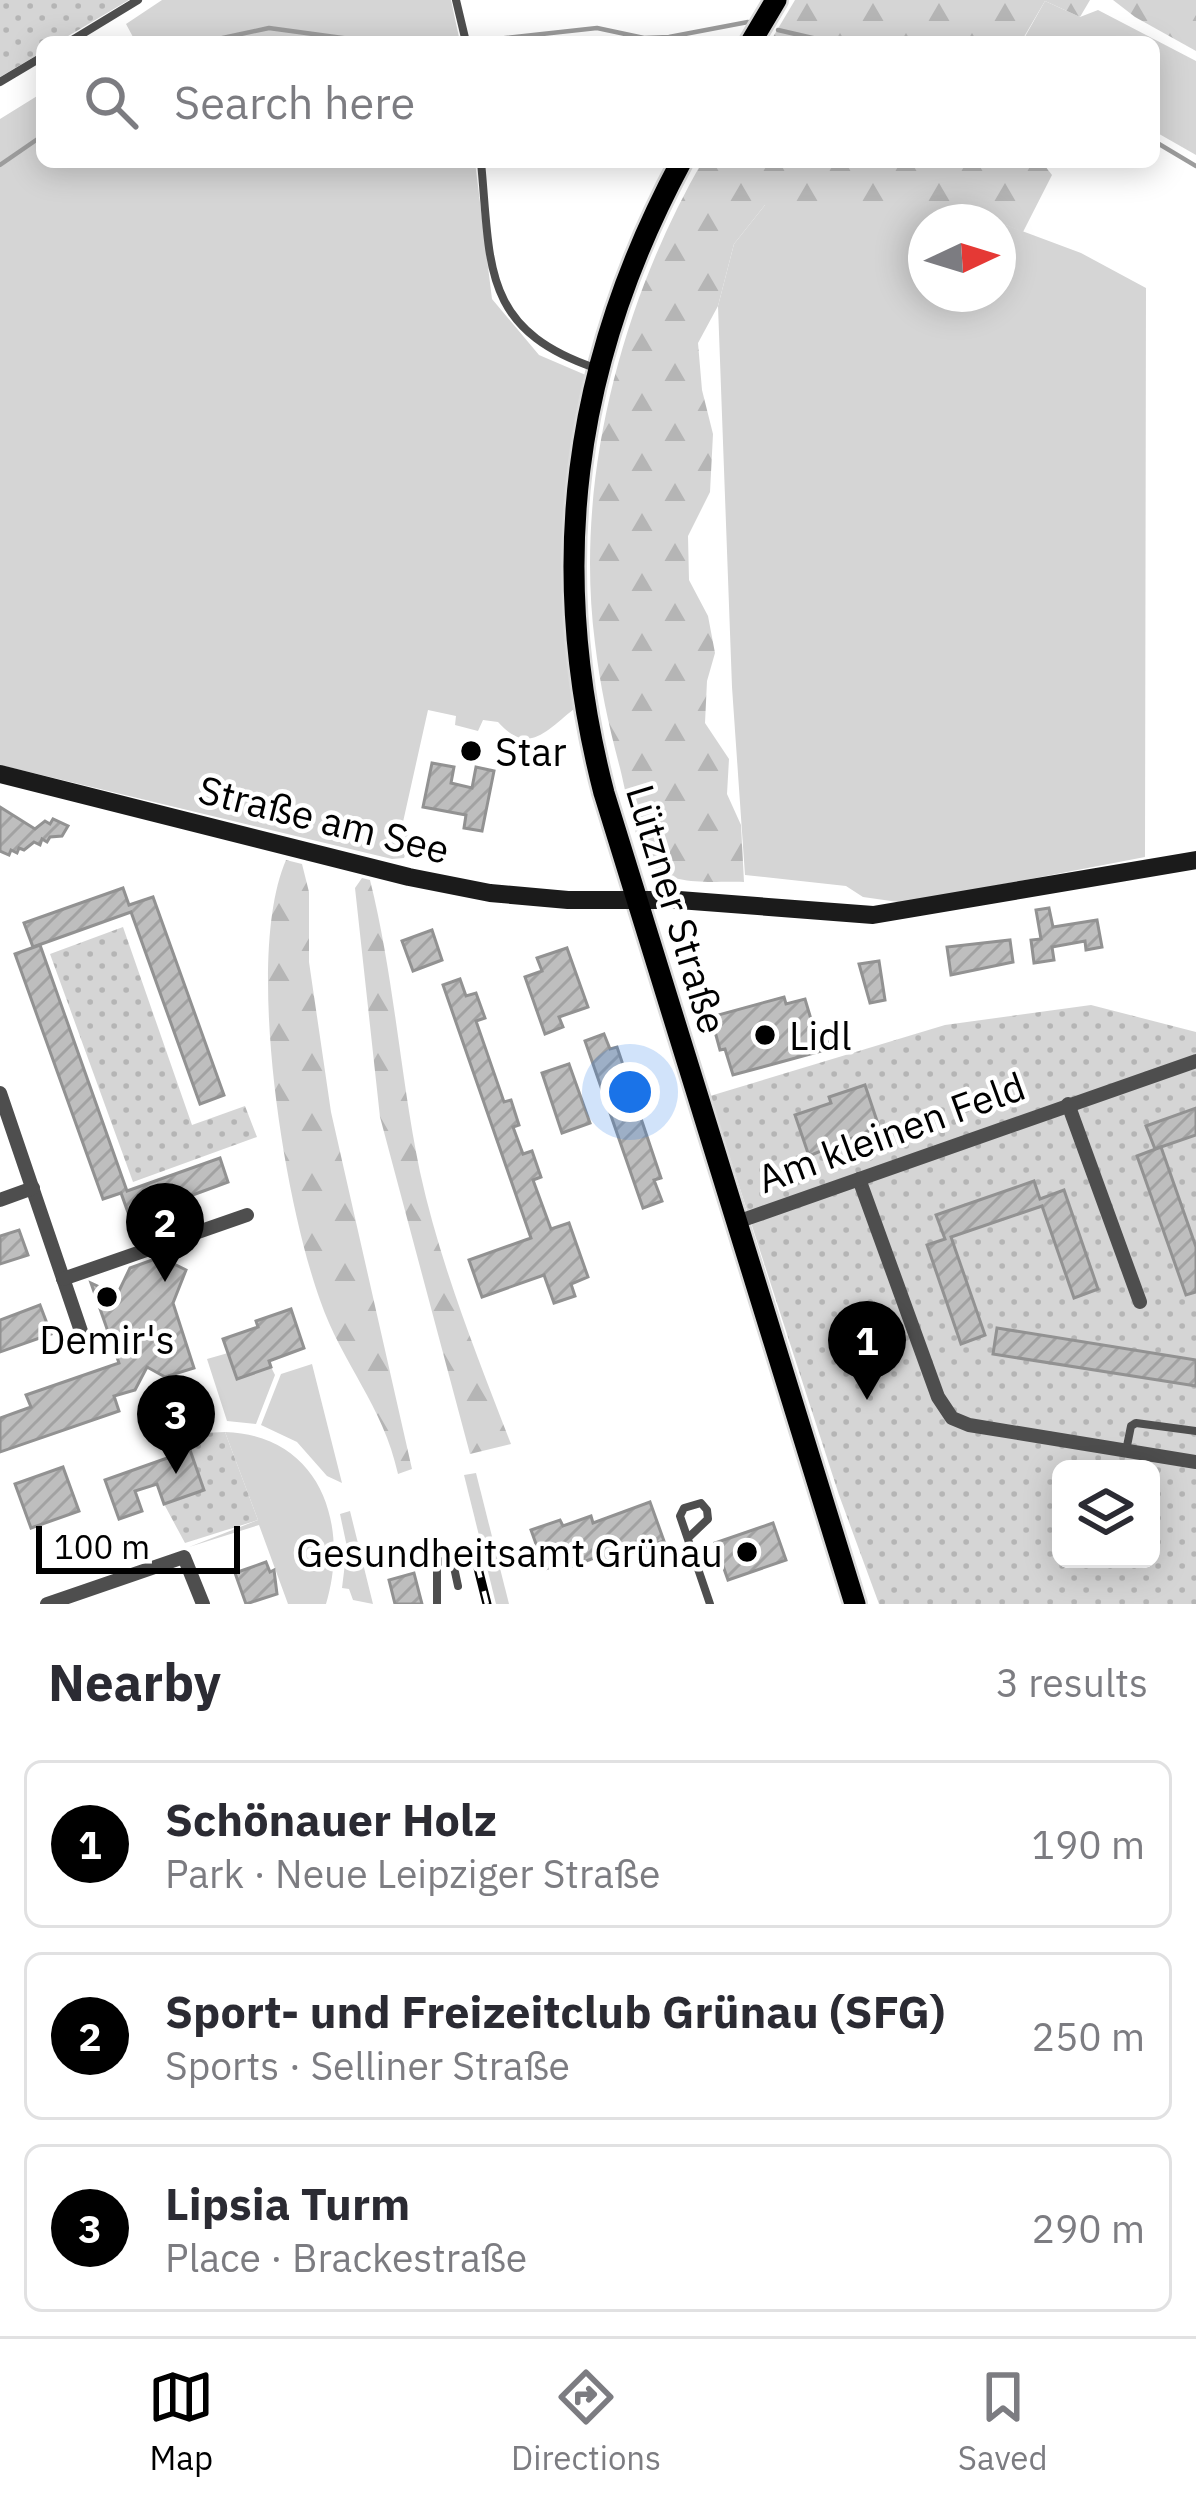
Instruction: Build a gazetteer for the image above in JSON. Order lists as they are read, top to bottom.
{
  "streets": {
    "main road": ["Straße am See", "Lützner Straße"],
    "street": ["Am kleinen Feld"]
  },
  "crossings": [
    ["Straße am See", "Lützner Straße"],
    ["Lützner Straße", "Am kleinen Feld"]
  ],
  "places": [
    "Star",
    "Lidl",
    "Demir's",
    "Gesundheitsamt Grünau"
  ],
  "scale_bar": "100 m",
  "north": "right",
  "page": {
    "search": "Search here",
    "pins": ["2", "1", "3"],
    "scale": "100 m",
    "heading": ["Nearby", "3 results"],
    "list": [
      {
        "mark": "1",
        "name": "Schönauer Holz",
        "note": "Park · Neue Leipziger Straße",
        "value": "190 m"
      },
      {
        "mark": "2",
        "name": "Sport- und Freizeitclub Grünau (SFG)",
        "note": "Sports · Selliner Straße",
        "value": "250 m"
      },
      {
        "mark": "3",
        "name": "Lipsia Turm",
        "note": "Place · Brackestraße",
        "value": "290 m"
      }
    ],
    "nav": ["Map", "Directions", "Saved"]
  }
}
